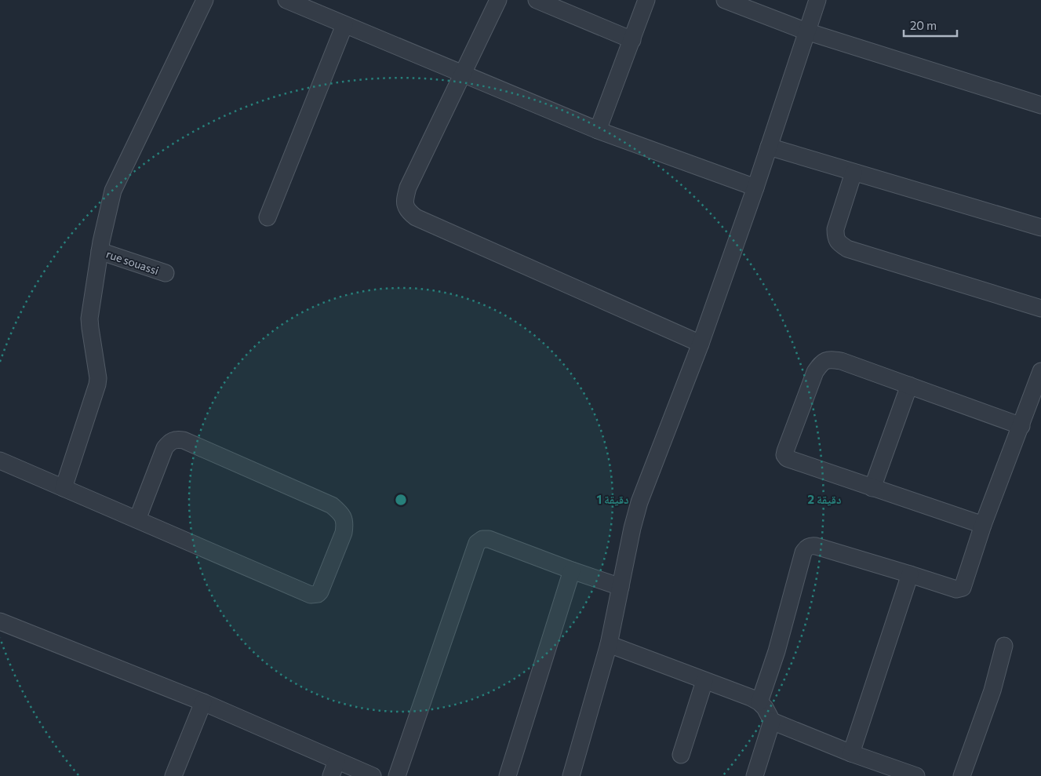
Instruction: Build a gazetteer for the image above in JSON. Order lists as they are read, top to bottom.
{
  "streets": {
    "street": ["rue souassi"]
  },
  "scale_bar": "20 m",
  "rings": ["1 دقيقة", "2 دقيقة"]
}
